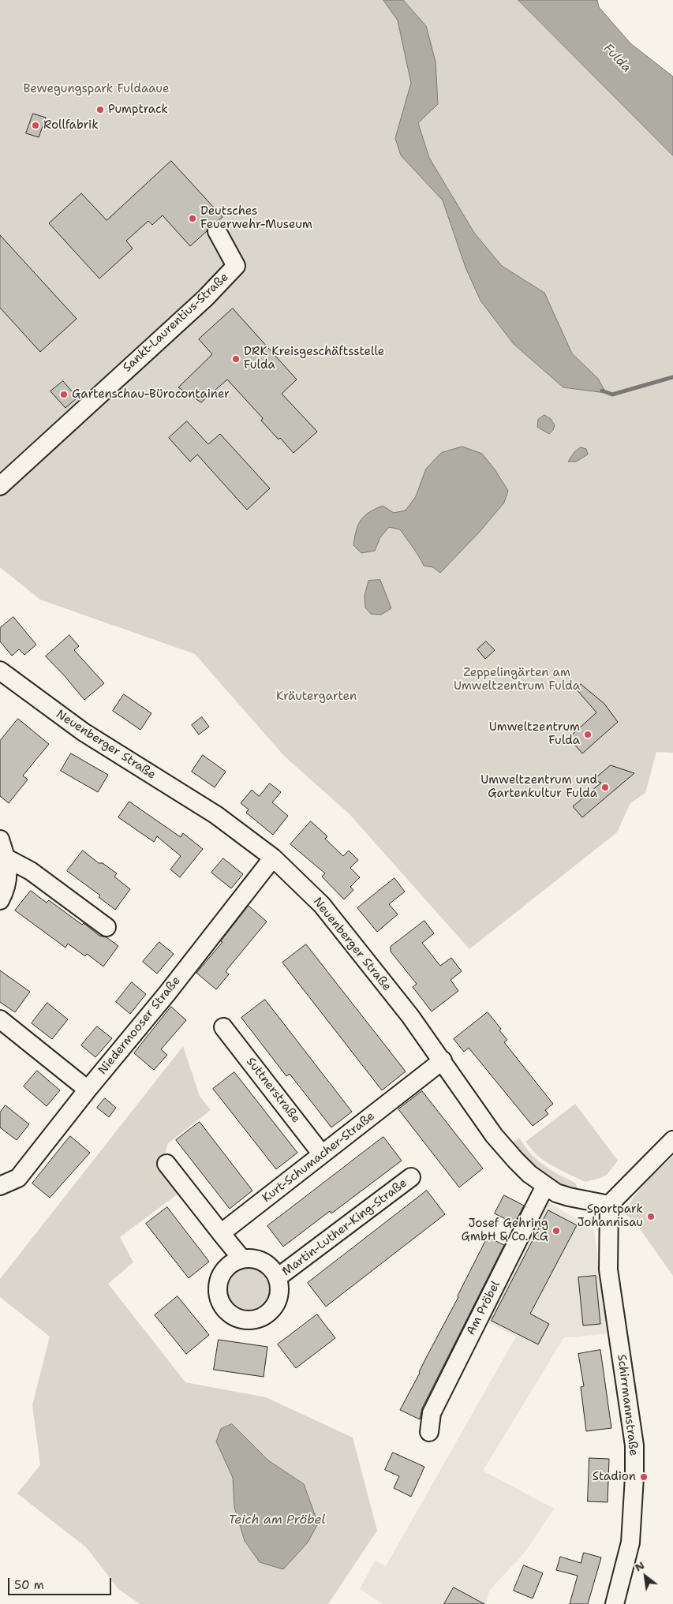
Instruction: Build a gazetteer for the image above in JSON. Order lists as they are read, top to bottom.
{
  "streets": {
    "street": [
      "Sankt-Laurentius-Straße",
      "Neuenberger Straße",
      "Niedermooser Straße",
      "Suttnerstraße",
      "Kurt-Schumacher-Straße",
      "Martin-Luther-King-Straße",
      "Am Pröbel",
      "Schirrmannstraße"
    ]
  },
  "crossings": [
    ["Neuenberger Straße", "Niedermooser Straße"],
    ["Neuenberger Straße", "Kurt-Schumacher-Straße"],
    ["Neuenberger Straße", "Am Pröbel"],
    ["Neuenberger Straße", "Schirrmannstraße"],
    ["Suttnerstraße", "Kurt-Schumacher-Straße"]
  ],
  "water": ["Fulda", "Teich am Pröbel"],
  "parks": ["Bewegungspark Fuldaaue", "Zeppelingärten am Umweltzentrum Fulda", "Kräutergarten"],
  "places": [
    "Pumptrack",
    "Rollfabrik",
    "Deutsches Feuerwehr-Museum",
    "DRK Kreisgeschäftsstelle Fulda",
    "Gartenschau-Bürocontainer",
    "Umweltzentrum Fulda",
    "Umweltzentrum und Gartenkultur Fulda",
    "Sportpark Johannisau",
    "Josef Gehring GmbH & Co. KG",
    "Stadion"
  ],
  "scale_bar": "50 m",
  "north": "top left"
}
